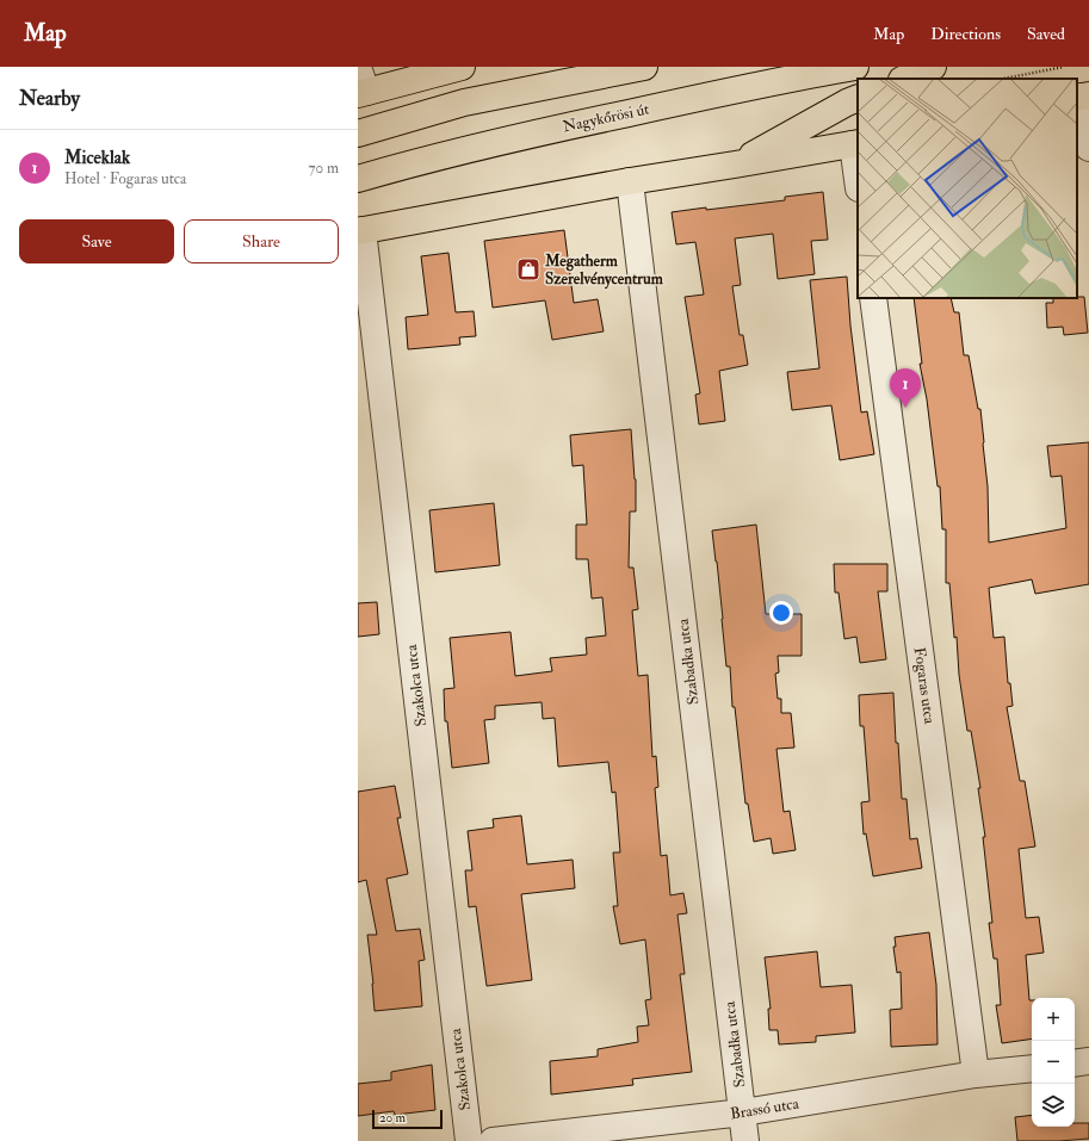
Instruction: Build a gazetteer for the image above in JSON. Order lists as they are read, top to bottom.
{
  "streets": {
    "main road": ["Nagykőrösi út"],
    "street": [
      "Szabadka utca",
      "Szakolca utca",
      "Fogaras utca",
      "Brassó utca"
    ]
  },
  "crossings": [
    ["Szabadka utca", "Brassó utca"],
    ["Fogaras utca", "Brassó utca"]
  ],
  "places": {
    "shop": ["Megatherm Szerelvénycentrum"]
  },
  "scale_bar": "20 m",
  "page": {
    "header": "Map",
    "nav": ["Map", "Directions", "Saved"],
    "heading": "Nearby",
    "list": [
      {
        "mark": "1",
        "name": "Miceklak",
        "note": "Hotel · Fogaras utca",
        "value": "70 m"
      }
    ],
    "buttons": ["Save", "Share"],
    "pins": "1",
    "map_buttons": ["+", "−"],
    "scale": "20 m"
  }
}
